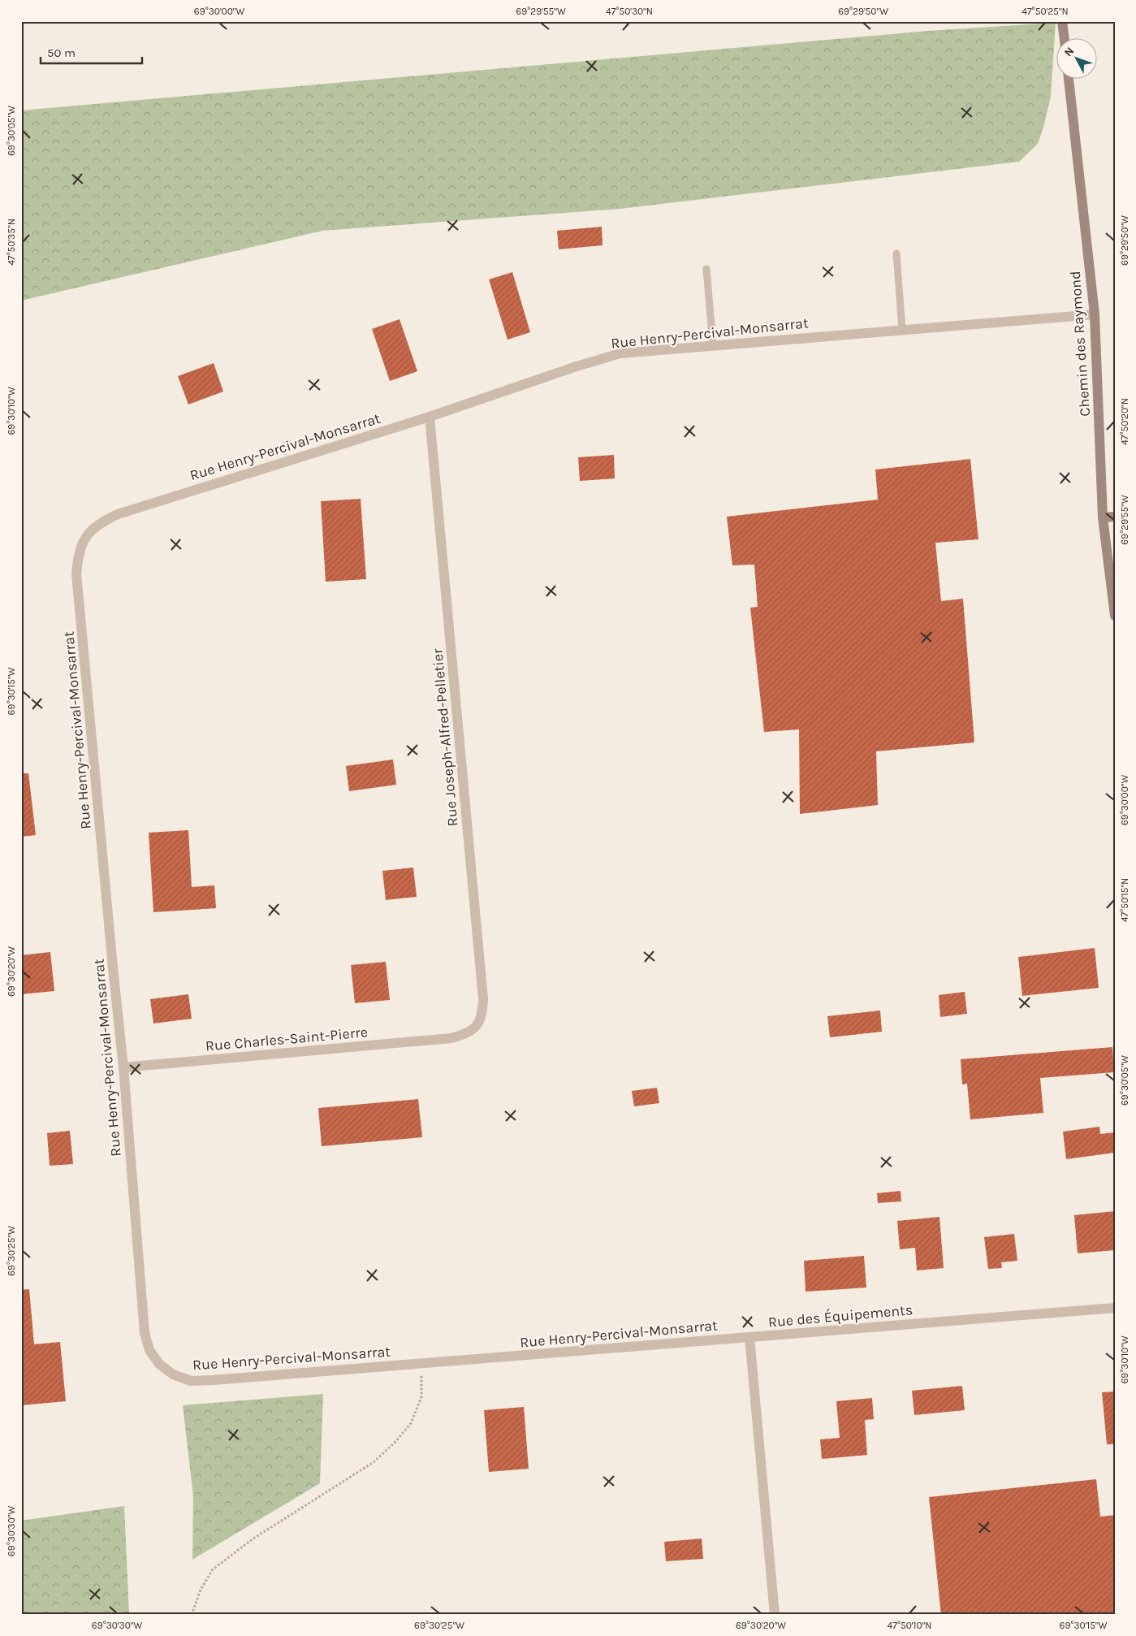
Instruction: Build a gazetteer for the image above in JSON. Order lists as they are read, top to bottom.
{
  "streets": {
    "street": [
      "Rue Henry-Percival-Monsarrat",
      "Chemin des Raymond",
      "Rue Joseph-Alfred-Pelletier",
      "Rue Charles-Saint-Pierre",
      "Rue des Équipements"
    ]
  },
  "crossings": [
    ["Rue Henry-Percival-Monsarrat", "Chemin des Raymond"],
    ["Rue Henry-Percival-Monsarrat", "Rue Joseph-Alfred-Pelletier"],
    ["Rue Henry-Percival-Monsarrat", "Rue Charles-Saint-Pierre"],
    ["Rue Henry-Percival-Monsarrat", "Rue des Équipements"],
    ["Rue Joseph-Alfred-Pelletier", "Rue Charles-Saint-Pierre"]
  ],
  "scale_bar": "50 m",
  "north": "top left",
  "coordinates": [
    "69°30'00\"W",
    "69°29'55\"W",
    "47°50'30\"N",
    "69°29'50\"W",
    "47°50'25\"N",
    "69°30'05\"W",
    "47°50'35\"N",
    "69°30'10\"W",
    "47°50'20\"N",
    "69°30'15\"W",
    "47°50'15\"N",
    "69°30'20\"W",
    "69°30'25\"W",
    "69°30'30\"W",
    "47°50'10\"N"
  ]
}
